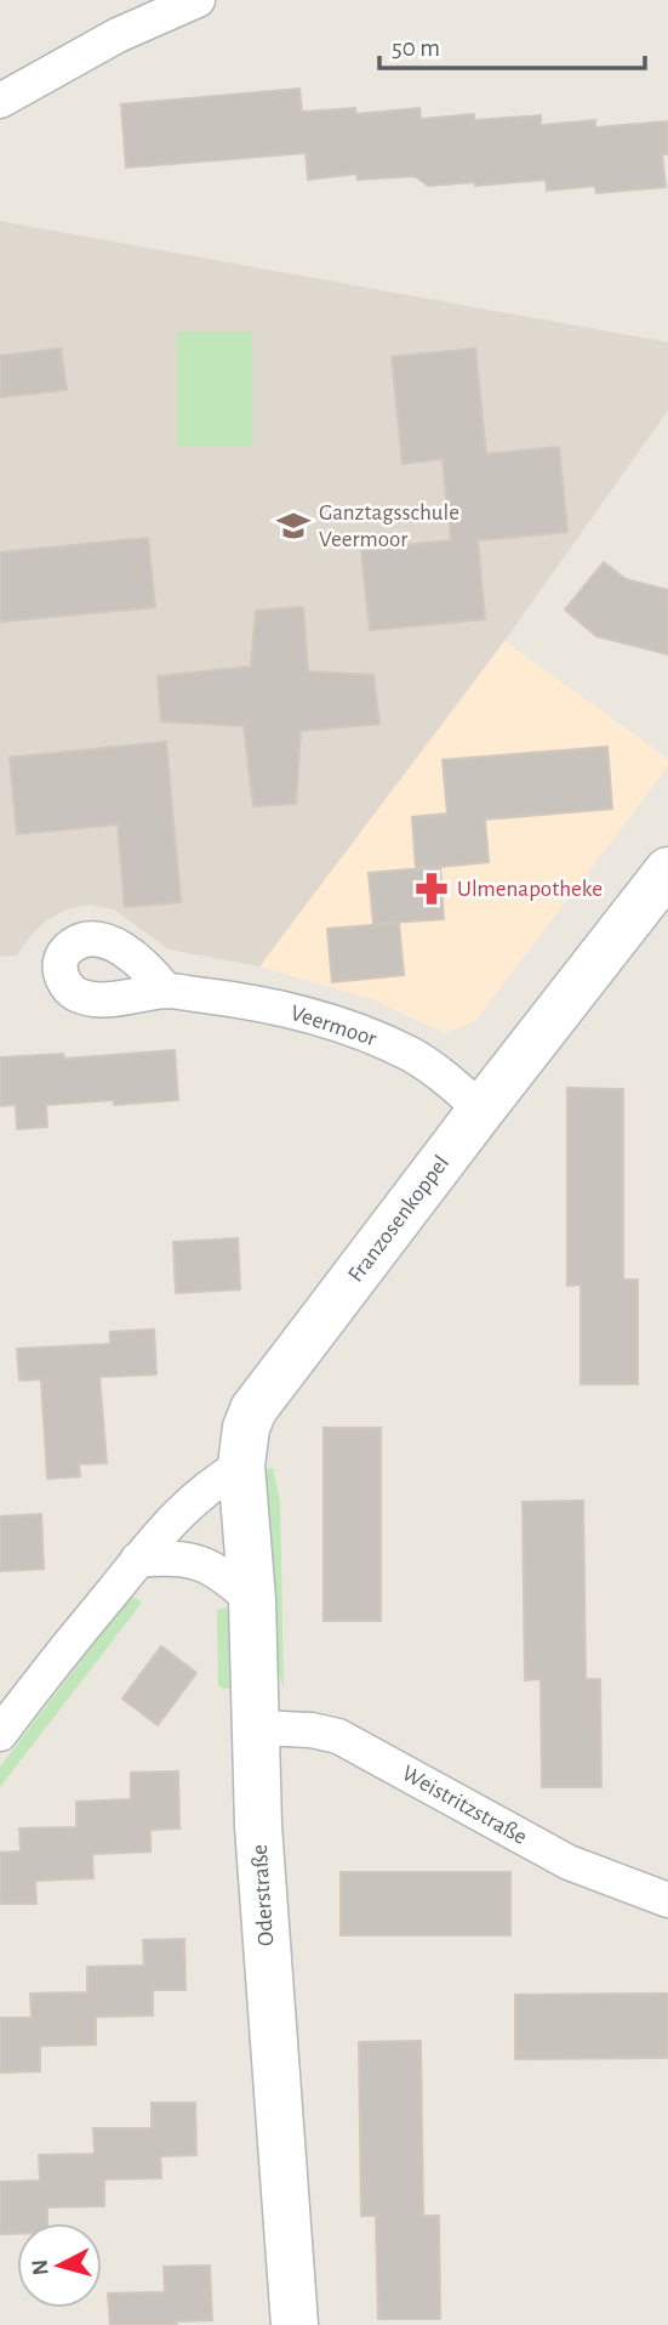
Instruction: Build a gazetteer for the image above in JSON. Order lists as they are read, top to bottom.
{
  "streets": {
    "street": [
      "Veermoor",
      "Franzosenkoppel",
      "Weistritzstraße",
      "Oderstraße"
    ]
  },
  "crossings": [
    ["Veermoor", "Franzosenkoppel"],
    ["Franzosenkoppel", "Oderstraße"],
    ["Weistritzstraße", "Oderstraße"]
  ],
  "places": {
    "school or university": ["Ganztagsschule Veermoor"],
    "pharmacy": ["Ulmenapotheke"]
  },
  "scale_bar": "50 m",
  "north": "left"
}
